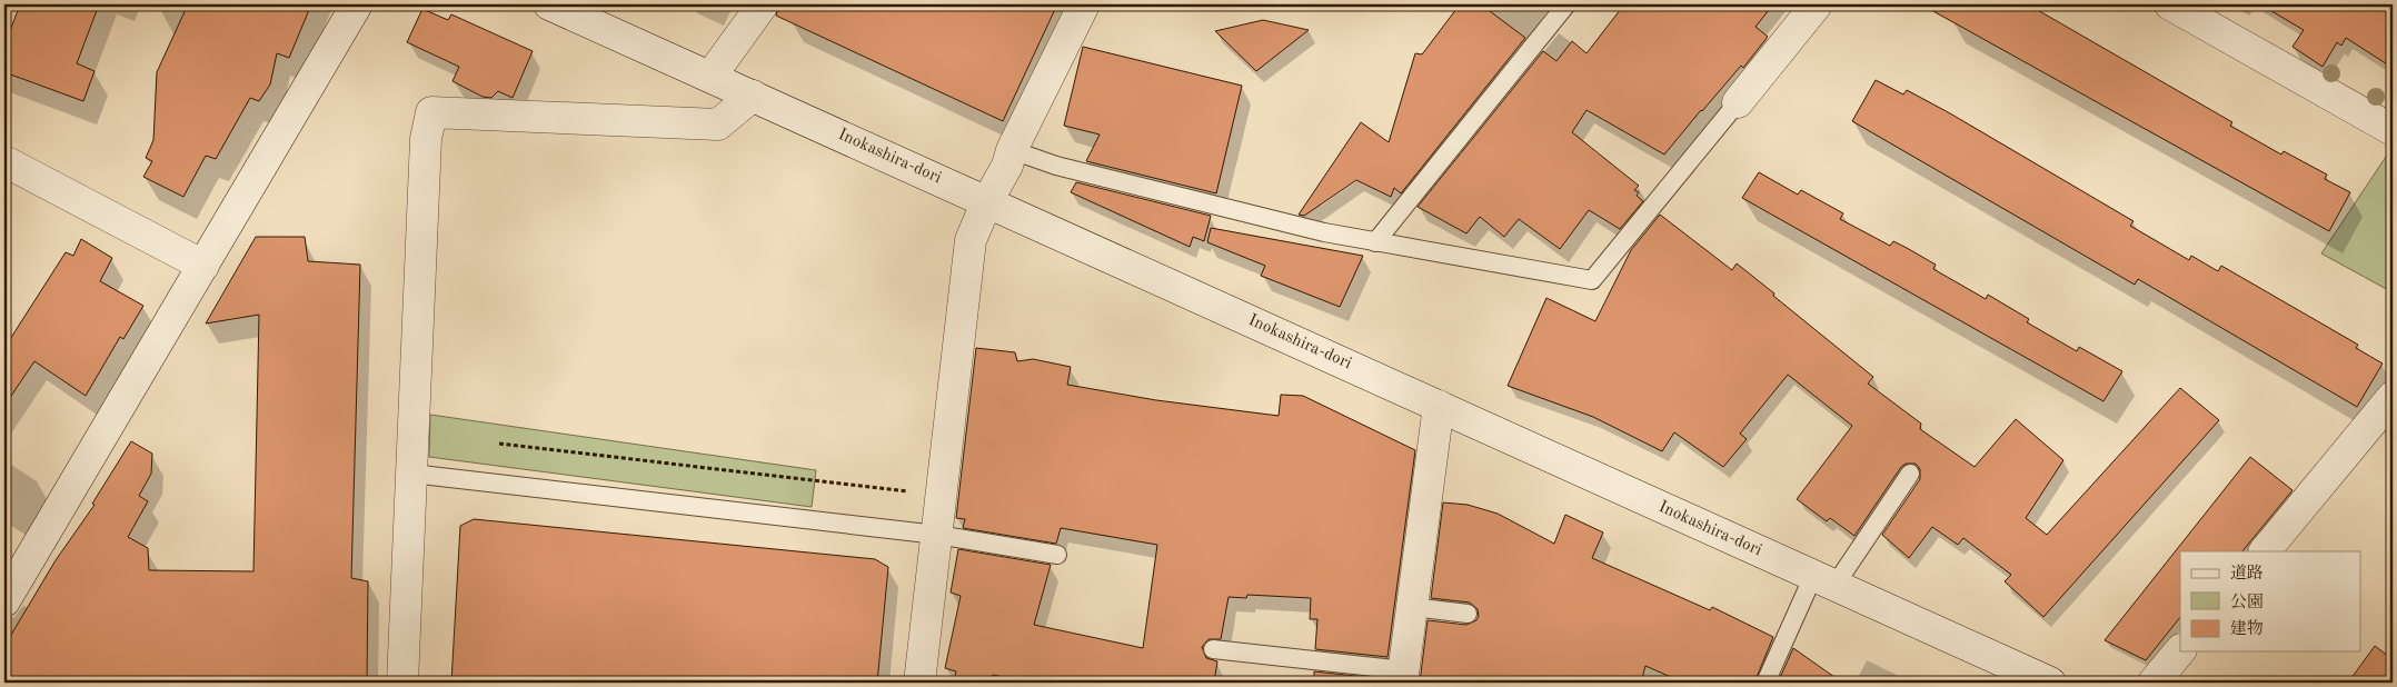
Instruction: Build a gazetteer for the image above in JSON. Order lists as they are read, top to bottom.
{
  "streets": {
    "street": ["Inokashira-dori"]
  },
  "legend": ["道路", "公園", "建物"]
}
